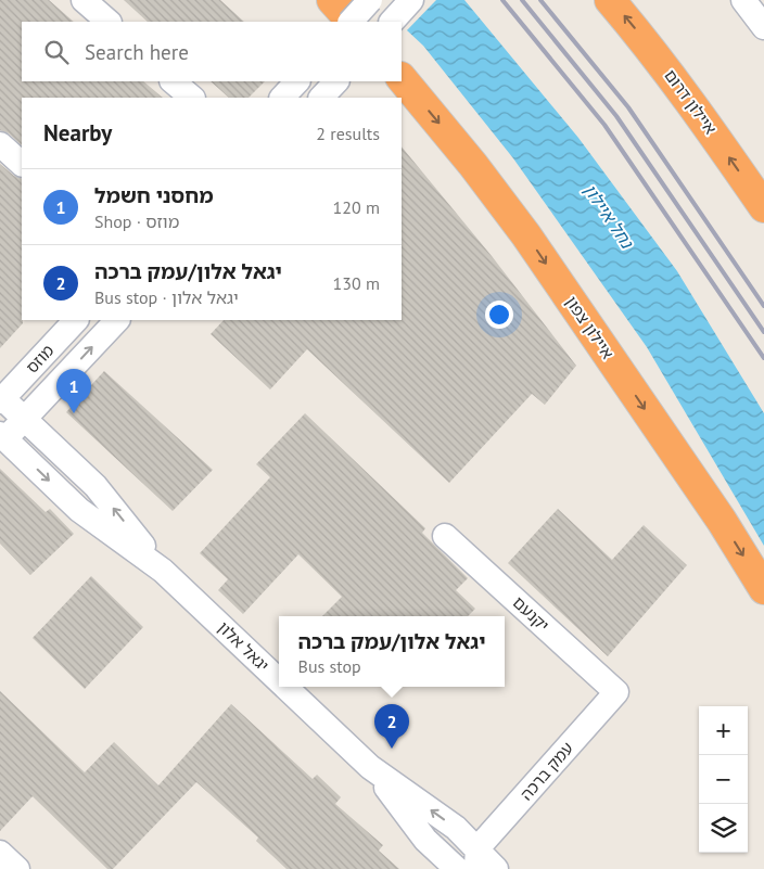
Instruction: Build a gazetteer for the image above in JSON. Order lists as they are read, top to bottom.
{
  "streets": {
    "highway": ["איילון דרום", "איילון צפון"],
    "street": [
      "מוזס",
      "יקנעם",
      "יגאל אלון",
      "עמק ברכה"
    ]
  },
  "crossings": [
    ["מוזס", "יגאל אלון"],
    ["יקנעם", "עמק ברכה"],
    ["יגאל אלון", "עמק ברכה"]
  ],
  "one_way": ["איילון דרום", "איילון צפון"],
  "water": ["נחל איילון"],
  "page": {
    "search": "Search here",
    "heading": ["Nearby", "2 results"],
    "list": [
      {
        "mark": "1",
        "name": "מחסני חשמל",
        "note": "Shop · מוזס",
        "value": "120 m"
      },
      {
        "mark": "2",
        "name": "יגאל אלון/עמק ברכה",
        "note": "Bus stop · יגאל אלון",
        "value": "130 m"
      }
    ],
    "pins": ["1", "2"],
    "popup": ["יגאל אלון/עמק ברכה", "Bus stop"],
    "map_buttons": ["+", "−"]
  }
}
